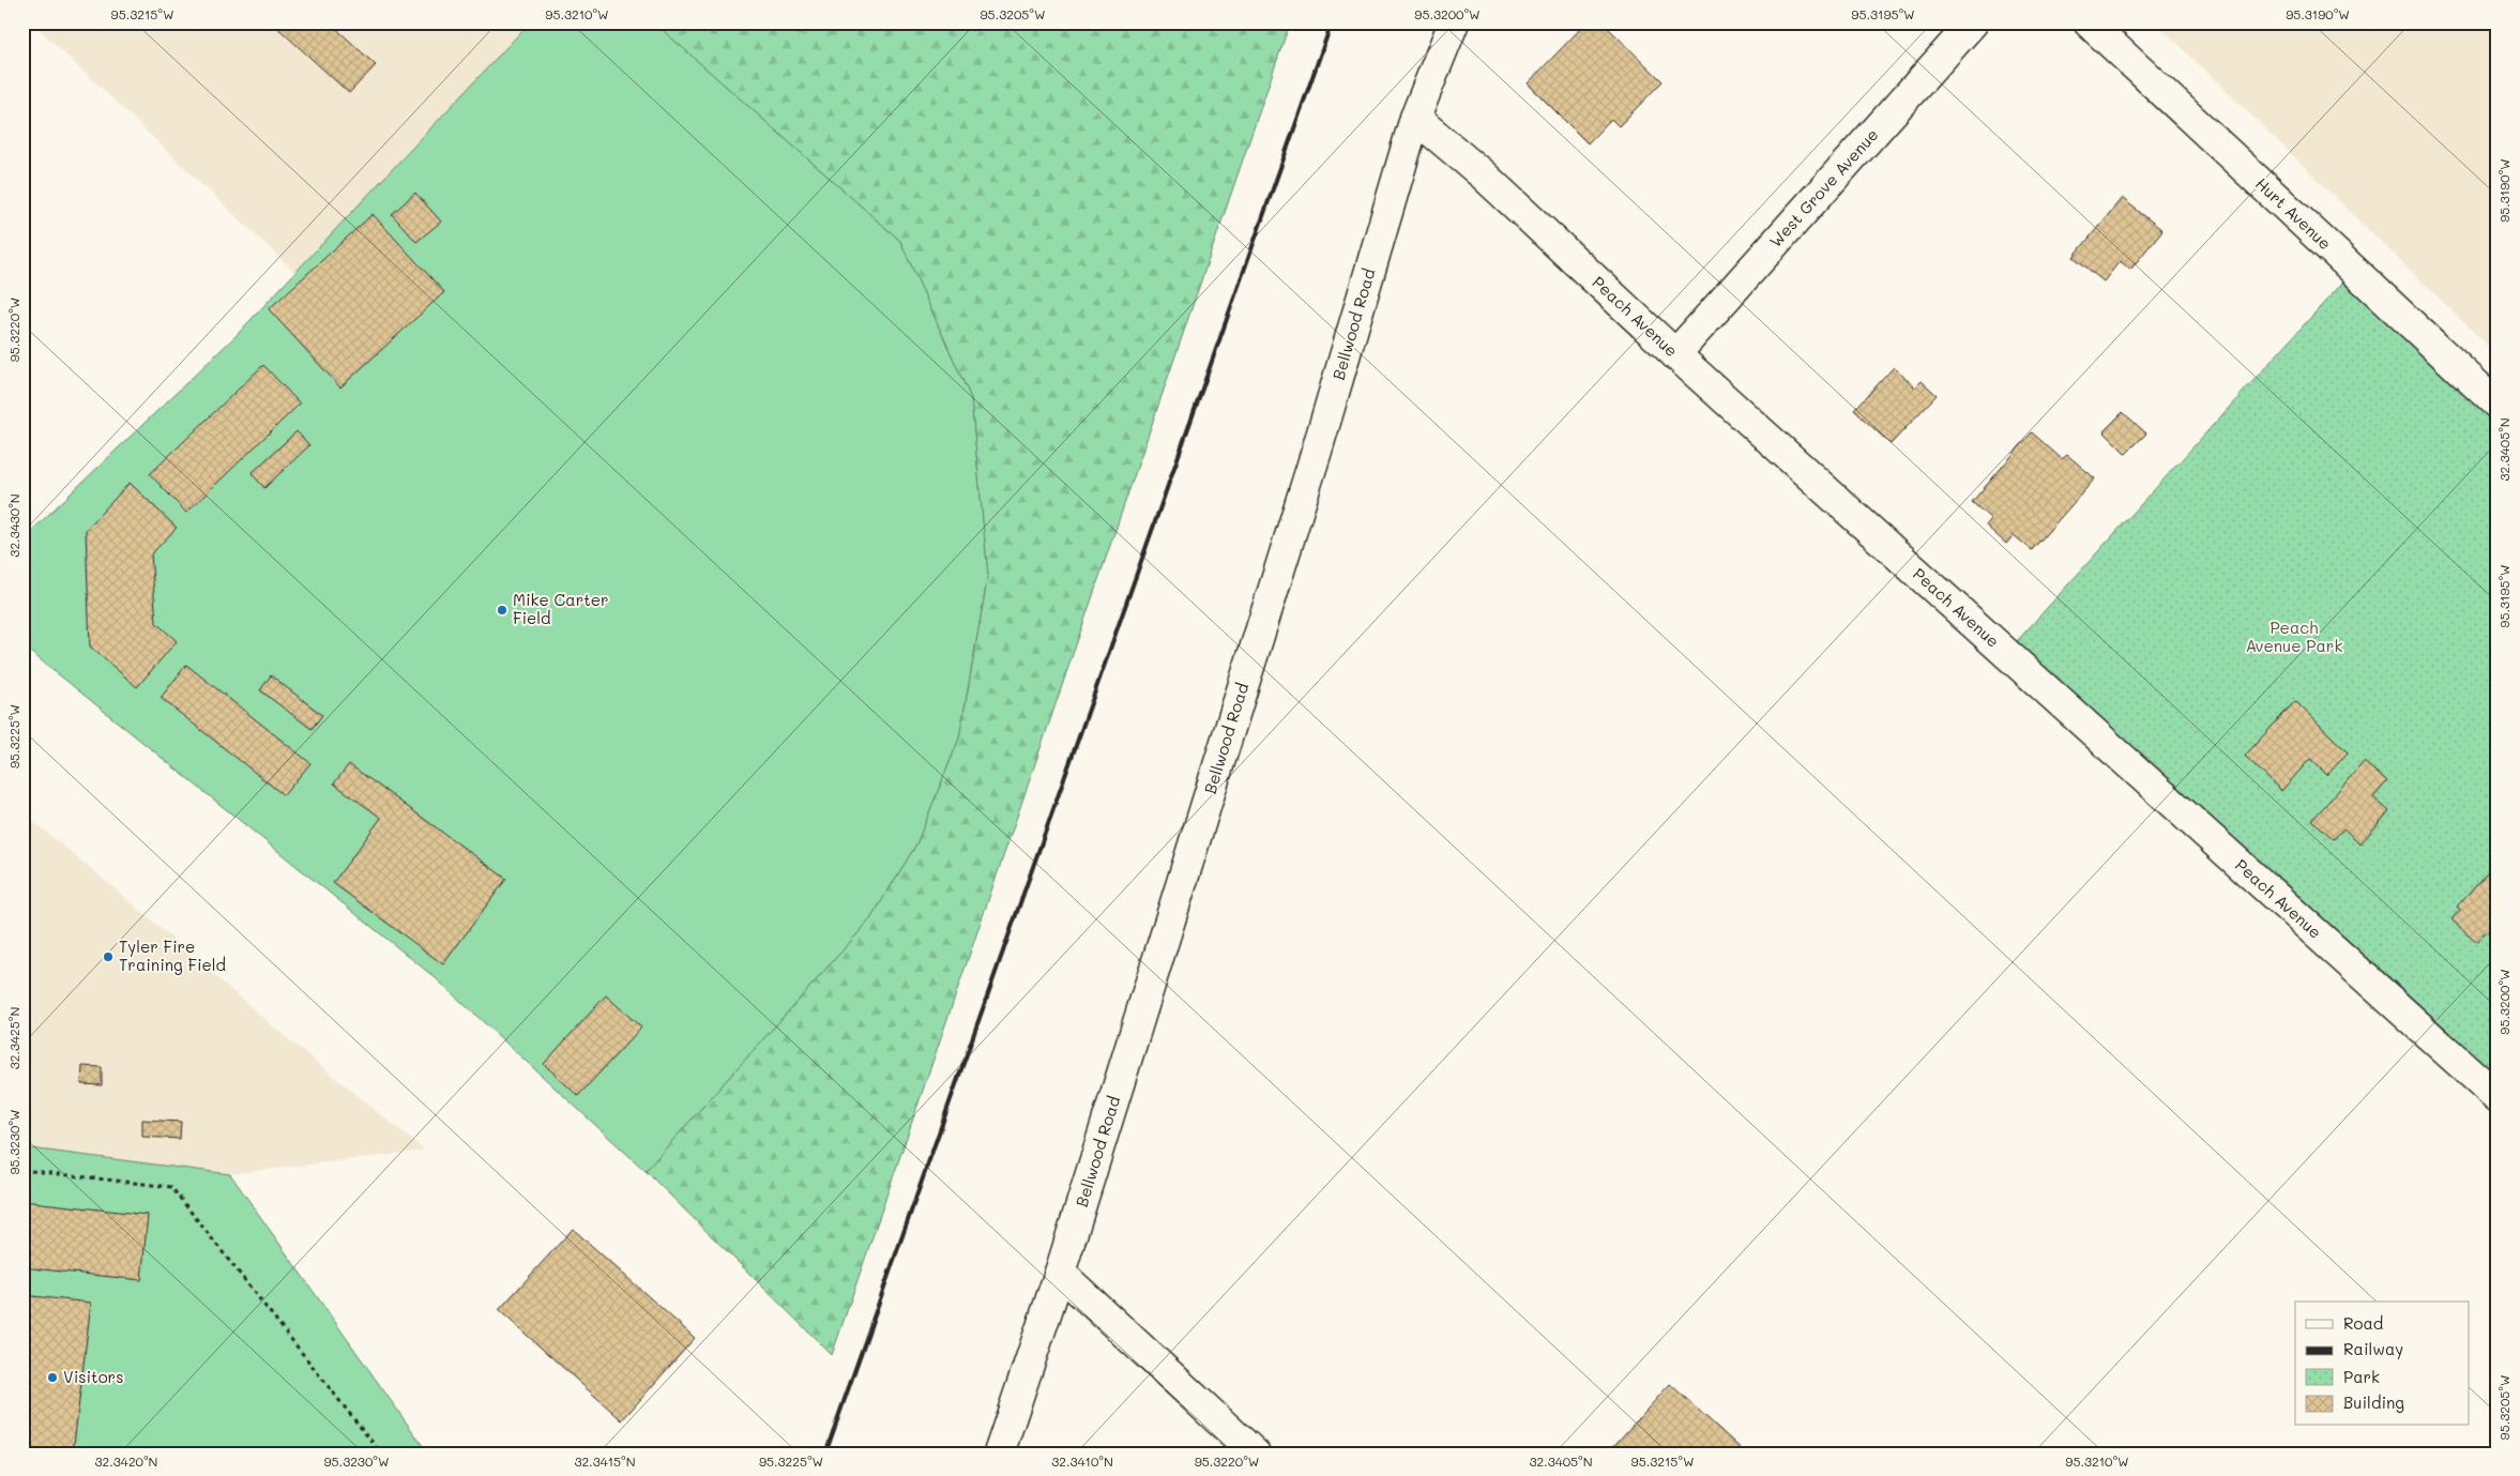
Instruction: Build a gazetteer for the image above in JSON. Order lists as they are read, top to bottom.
{
  "streets": {
    "street": [
      "West Grove Avenue",
      "Hurt Avenue",
      "Peach Avenue",
      "Bellwood Road"
    ]
  },
  "crossings": [
    ["West Grove Avenue", "Peach Avenue"],
    ["Peach Avenue", "Bellwood Road"]
  ],
  "parks": ["Peach Avenue Park"],
  "places": ["Mike Carter Field", "Tyler Fire Training Field", "Visitors"],
  "legend": [
    "Road",
    "Railway",
    "Park",
    "Building"
  ],
  "coordinates": [
    "95.3215°W",
    "95.3210°W",
    "95.3205°W",
    "95.3200°W",
    "95.3195°W",
    "95.3190°W",
    "95.3220°W",
    "32.3405°N",
    "32.3430°N",
    "95.3225°W",
    "32.3425°N",
    "95.3230°W",
    "32.3420°N",
    "32.3415°N",
    "32.3410°N"
  ]
}
